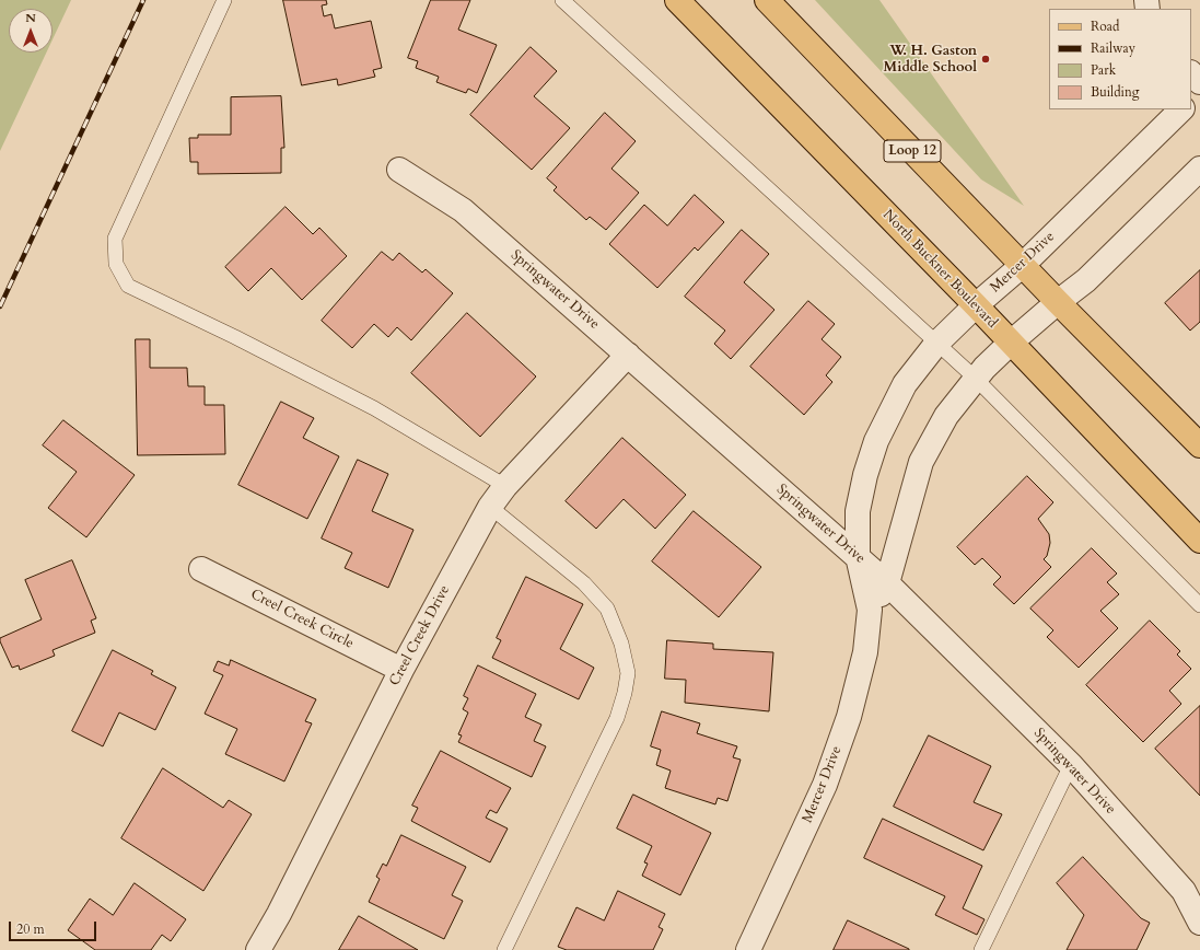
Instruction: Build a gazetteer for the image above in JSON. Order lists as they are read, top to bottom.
{
  "streets": {
    "main road": ["Loop 12", "North Buckner Boulevard"],
    "street": [
      "Mercer Drive",
      "Springwater Drive",
      "Creel Creek Circle",
      "Creel Creek Drive"
    ]
  },
  "crossings": [
    ["Loop 12", "Mercer Drive"],
    ["Mercer Drive", "North Buckner Boulevard"],
    ["Mercer Drive", "Springwater Drive"],
    ["Springwater Drive", "Creel Creek Drive"],
    ["Creel Creek Circle", "Creel Creek Drive"]
  ],
  "places": ["W. H. Gaston Middle School"],
  "legend": [
    "Road",
    "Railway",
    "Park",
    "Building"
  ],
  "scale_bar": "20 m",
  "north": "top"
}
